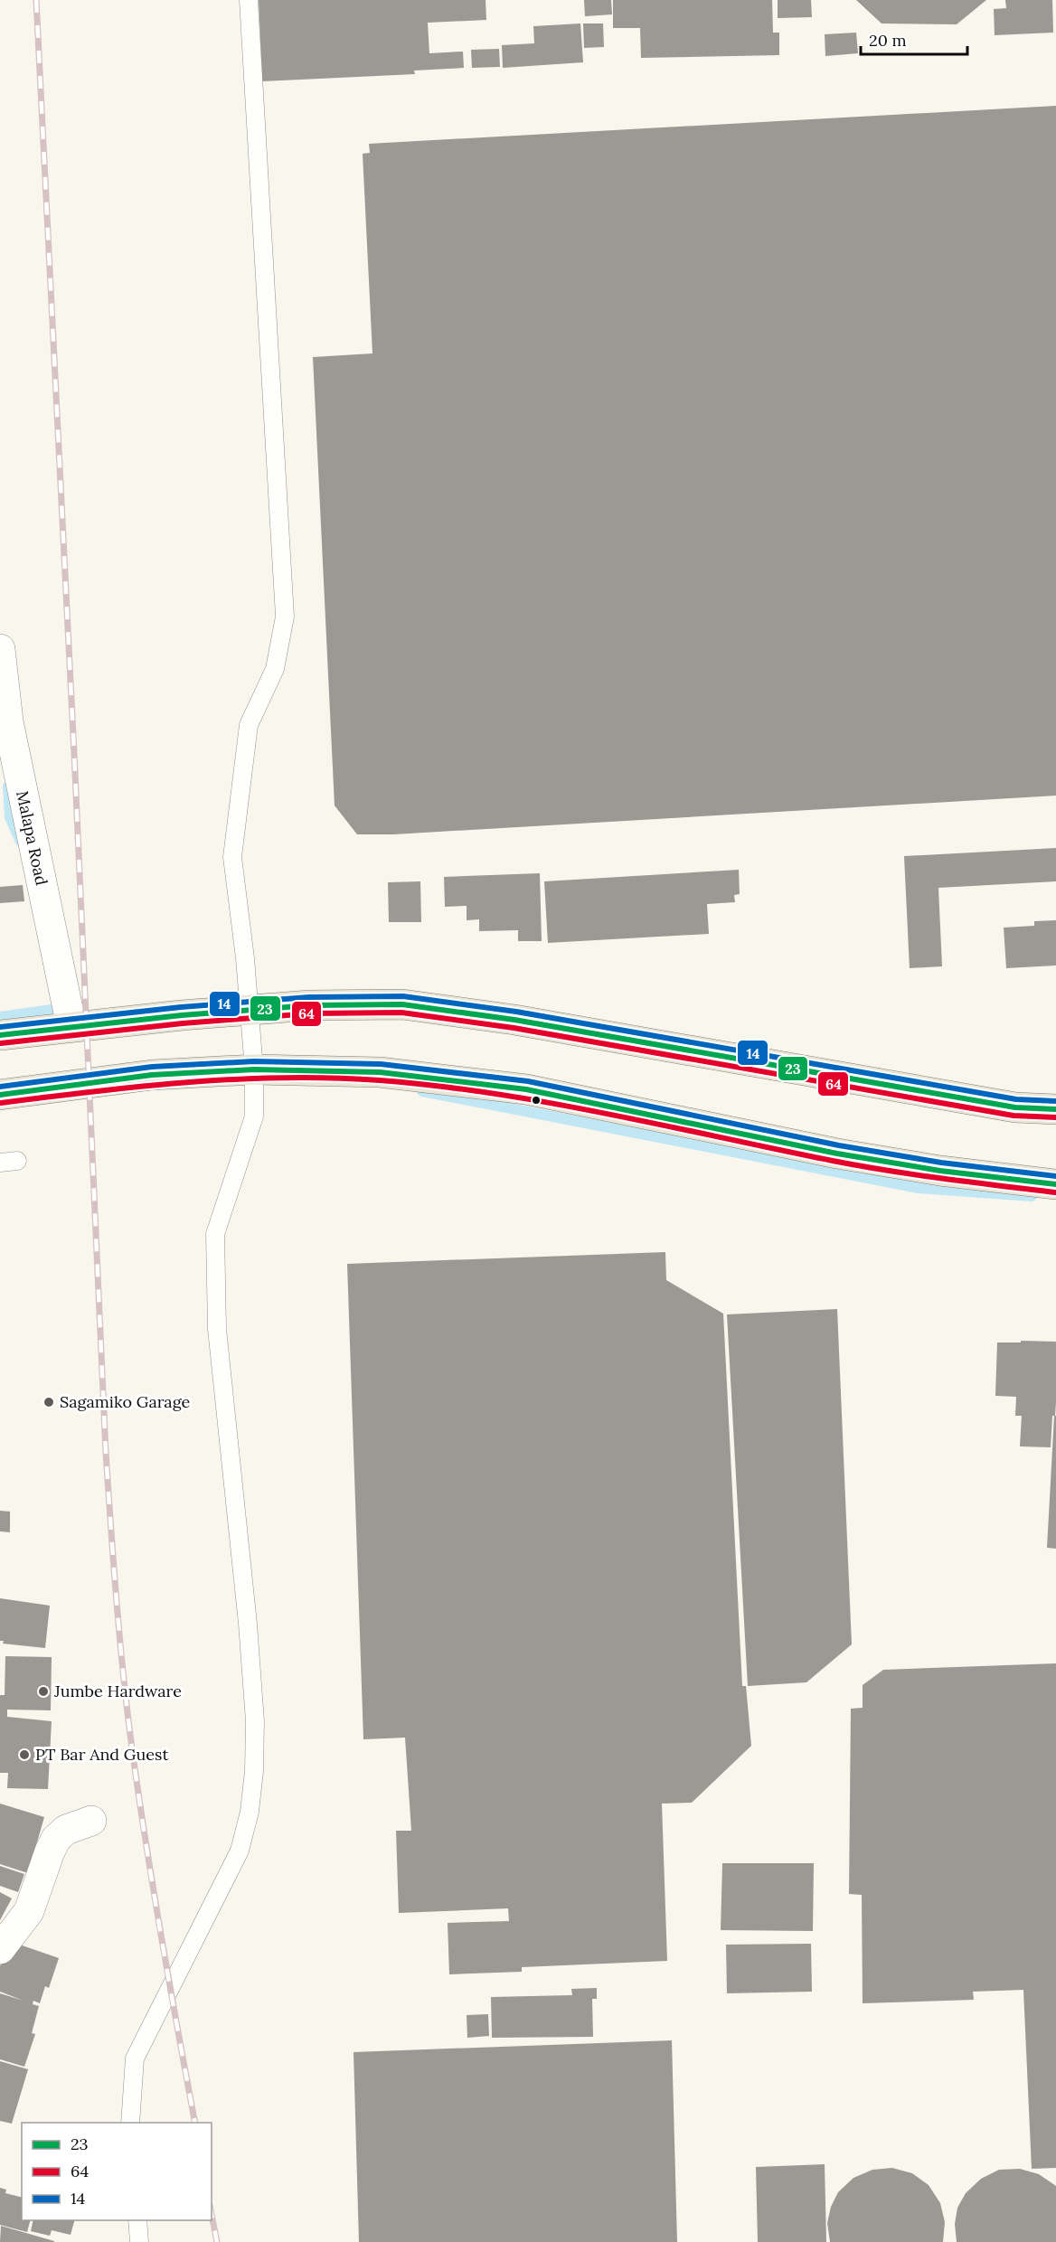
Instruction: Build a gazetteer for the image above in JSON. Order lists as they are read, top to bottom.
{
  "streets": {
    "street": ["Malapa Road"]
  },
  "places": ["Sagamiko Garage", "Jumbe Hardware", "PT Bar And Guest"],
  "lines": ["transit line 14", "transit line 23", "transit line 64"],
  "legend": ["23", "64", "14"],
  "scale_bar": "20 m"
}
